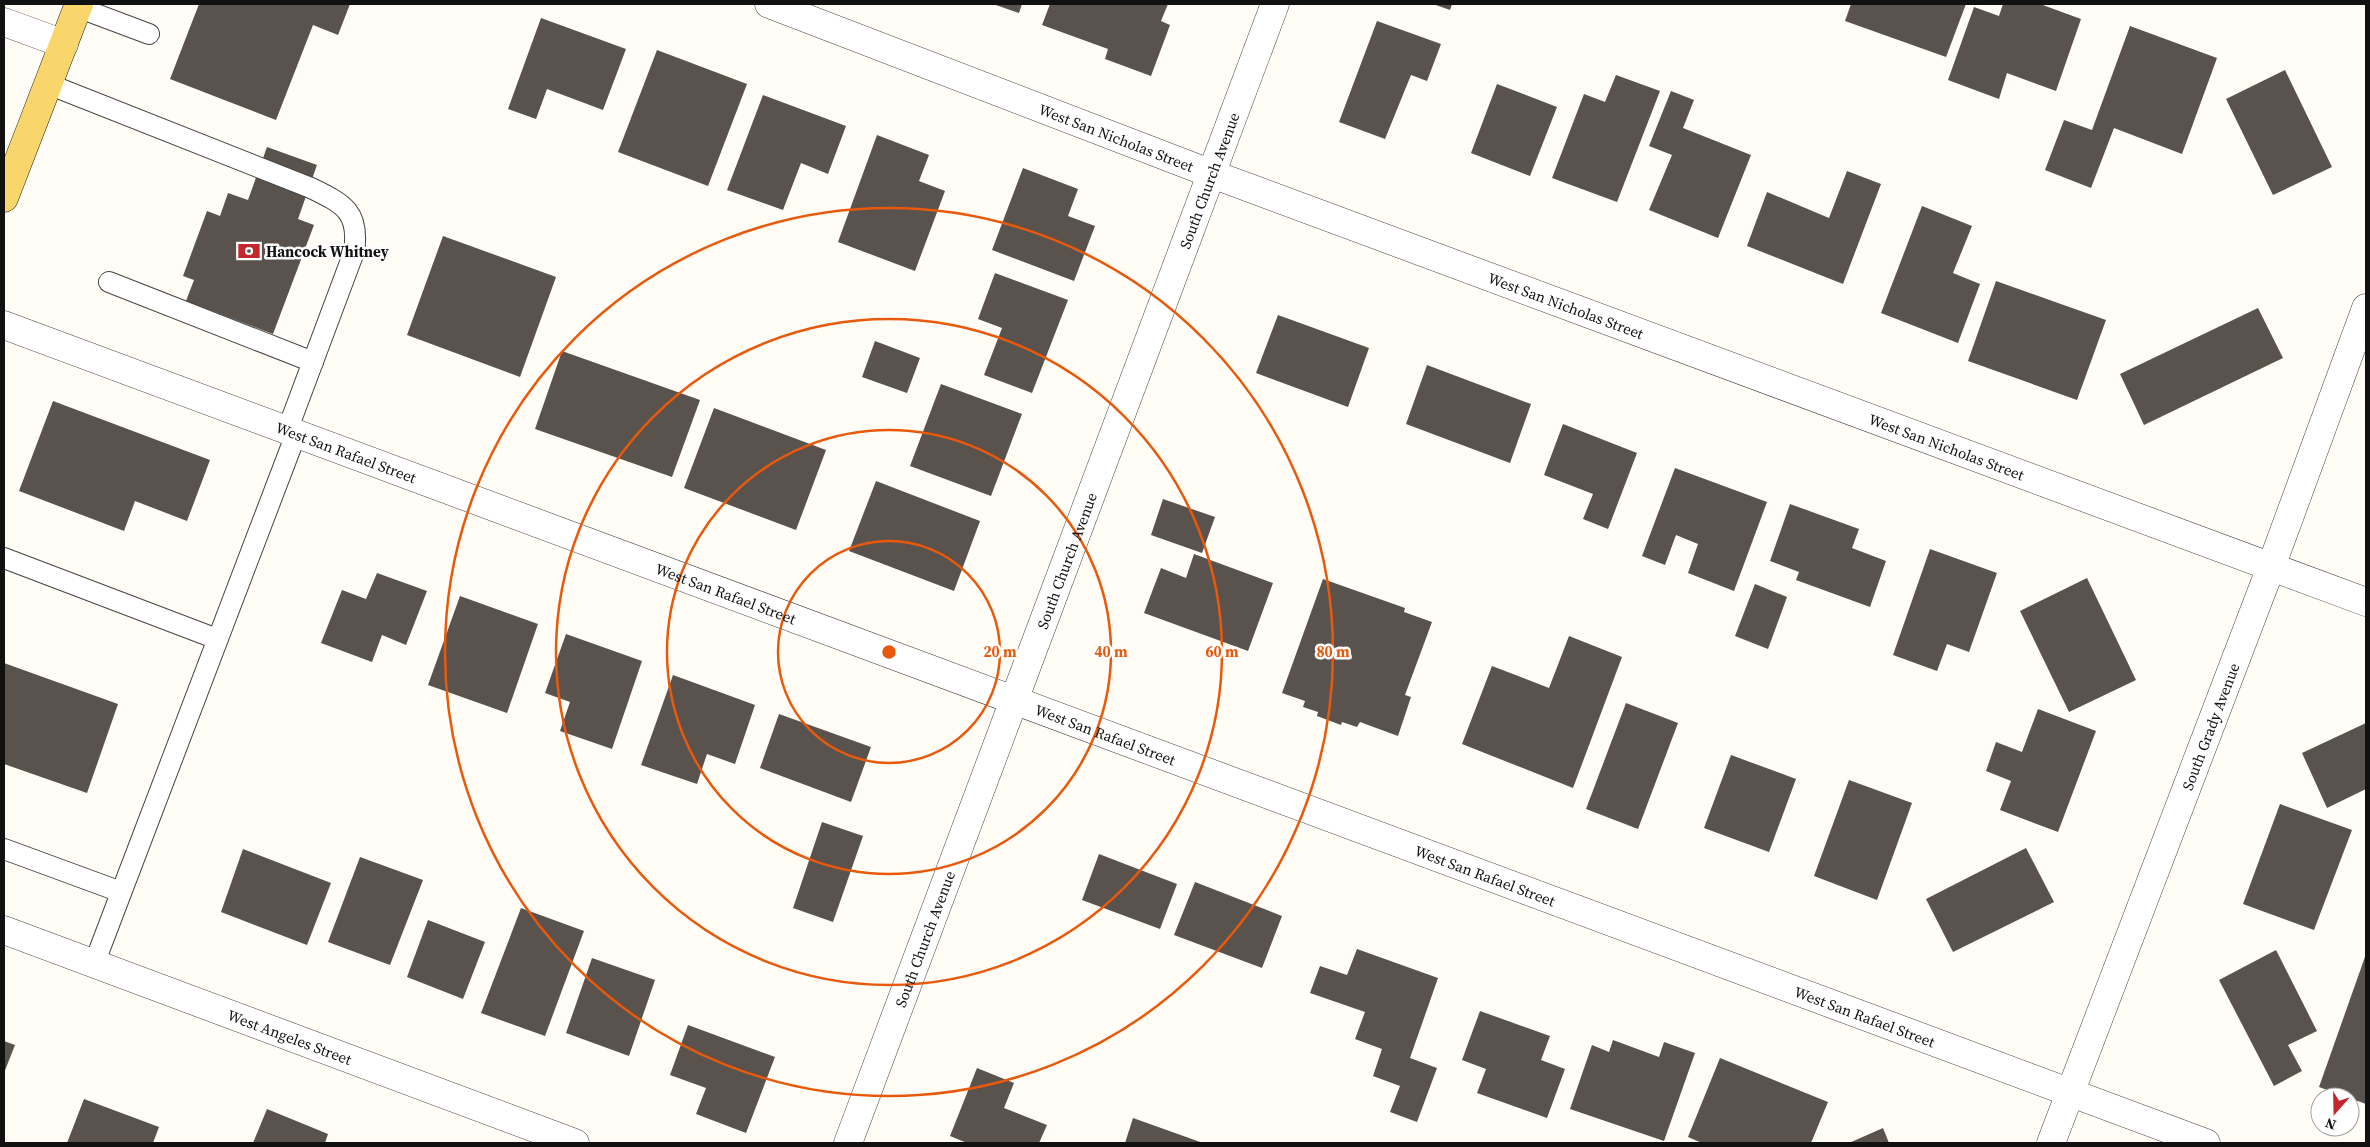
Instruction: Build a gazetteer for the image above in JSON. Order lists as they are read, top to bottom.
{
  "streets": {
    "street": [
      "West San Nicholas Street",
      "South Church Avenue",
      "West San Rafael Street",
      "South Grady Avenue",
      "West Angeles Street"
    ]
  },
  "crossings": [
    ["West San Nicholas Street", "South Church Avenue"],
    ["West San Nicholas Street", "South Grady Avenue"],
    ["South Church Avenue", "West San Rafael Street"],
    ["West San Rafael Street", "South Grady Avenue"]
  ],
  "places": {
    "bank": ["Hancock Whitney"]
  },
  "north": "bottom",
  "rings": [
    "20 m",
    "40 m",
    "60 m",
    "80 m"
  ]
}
